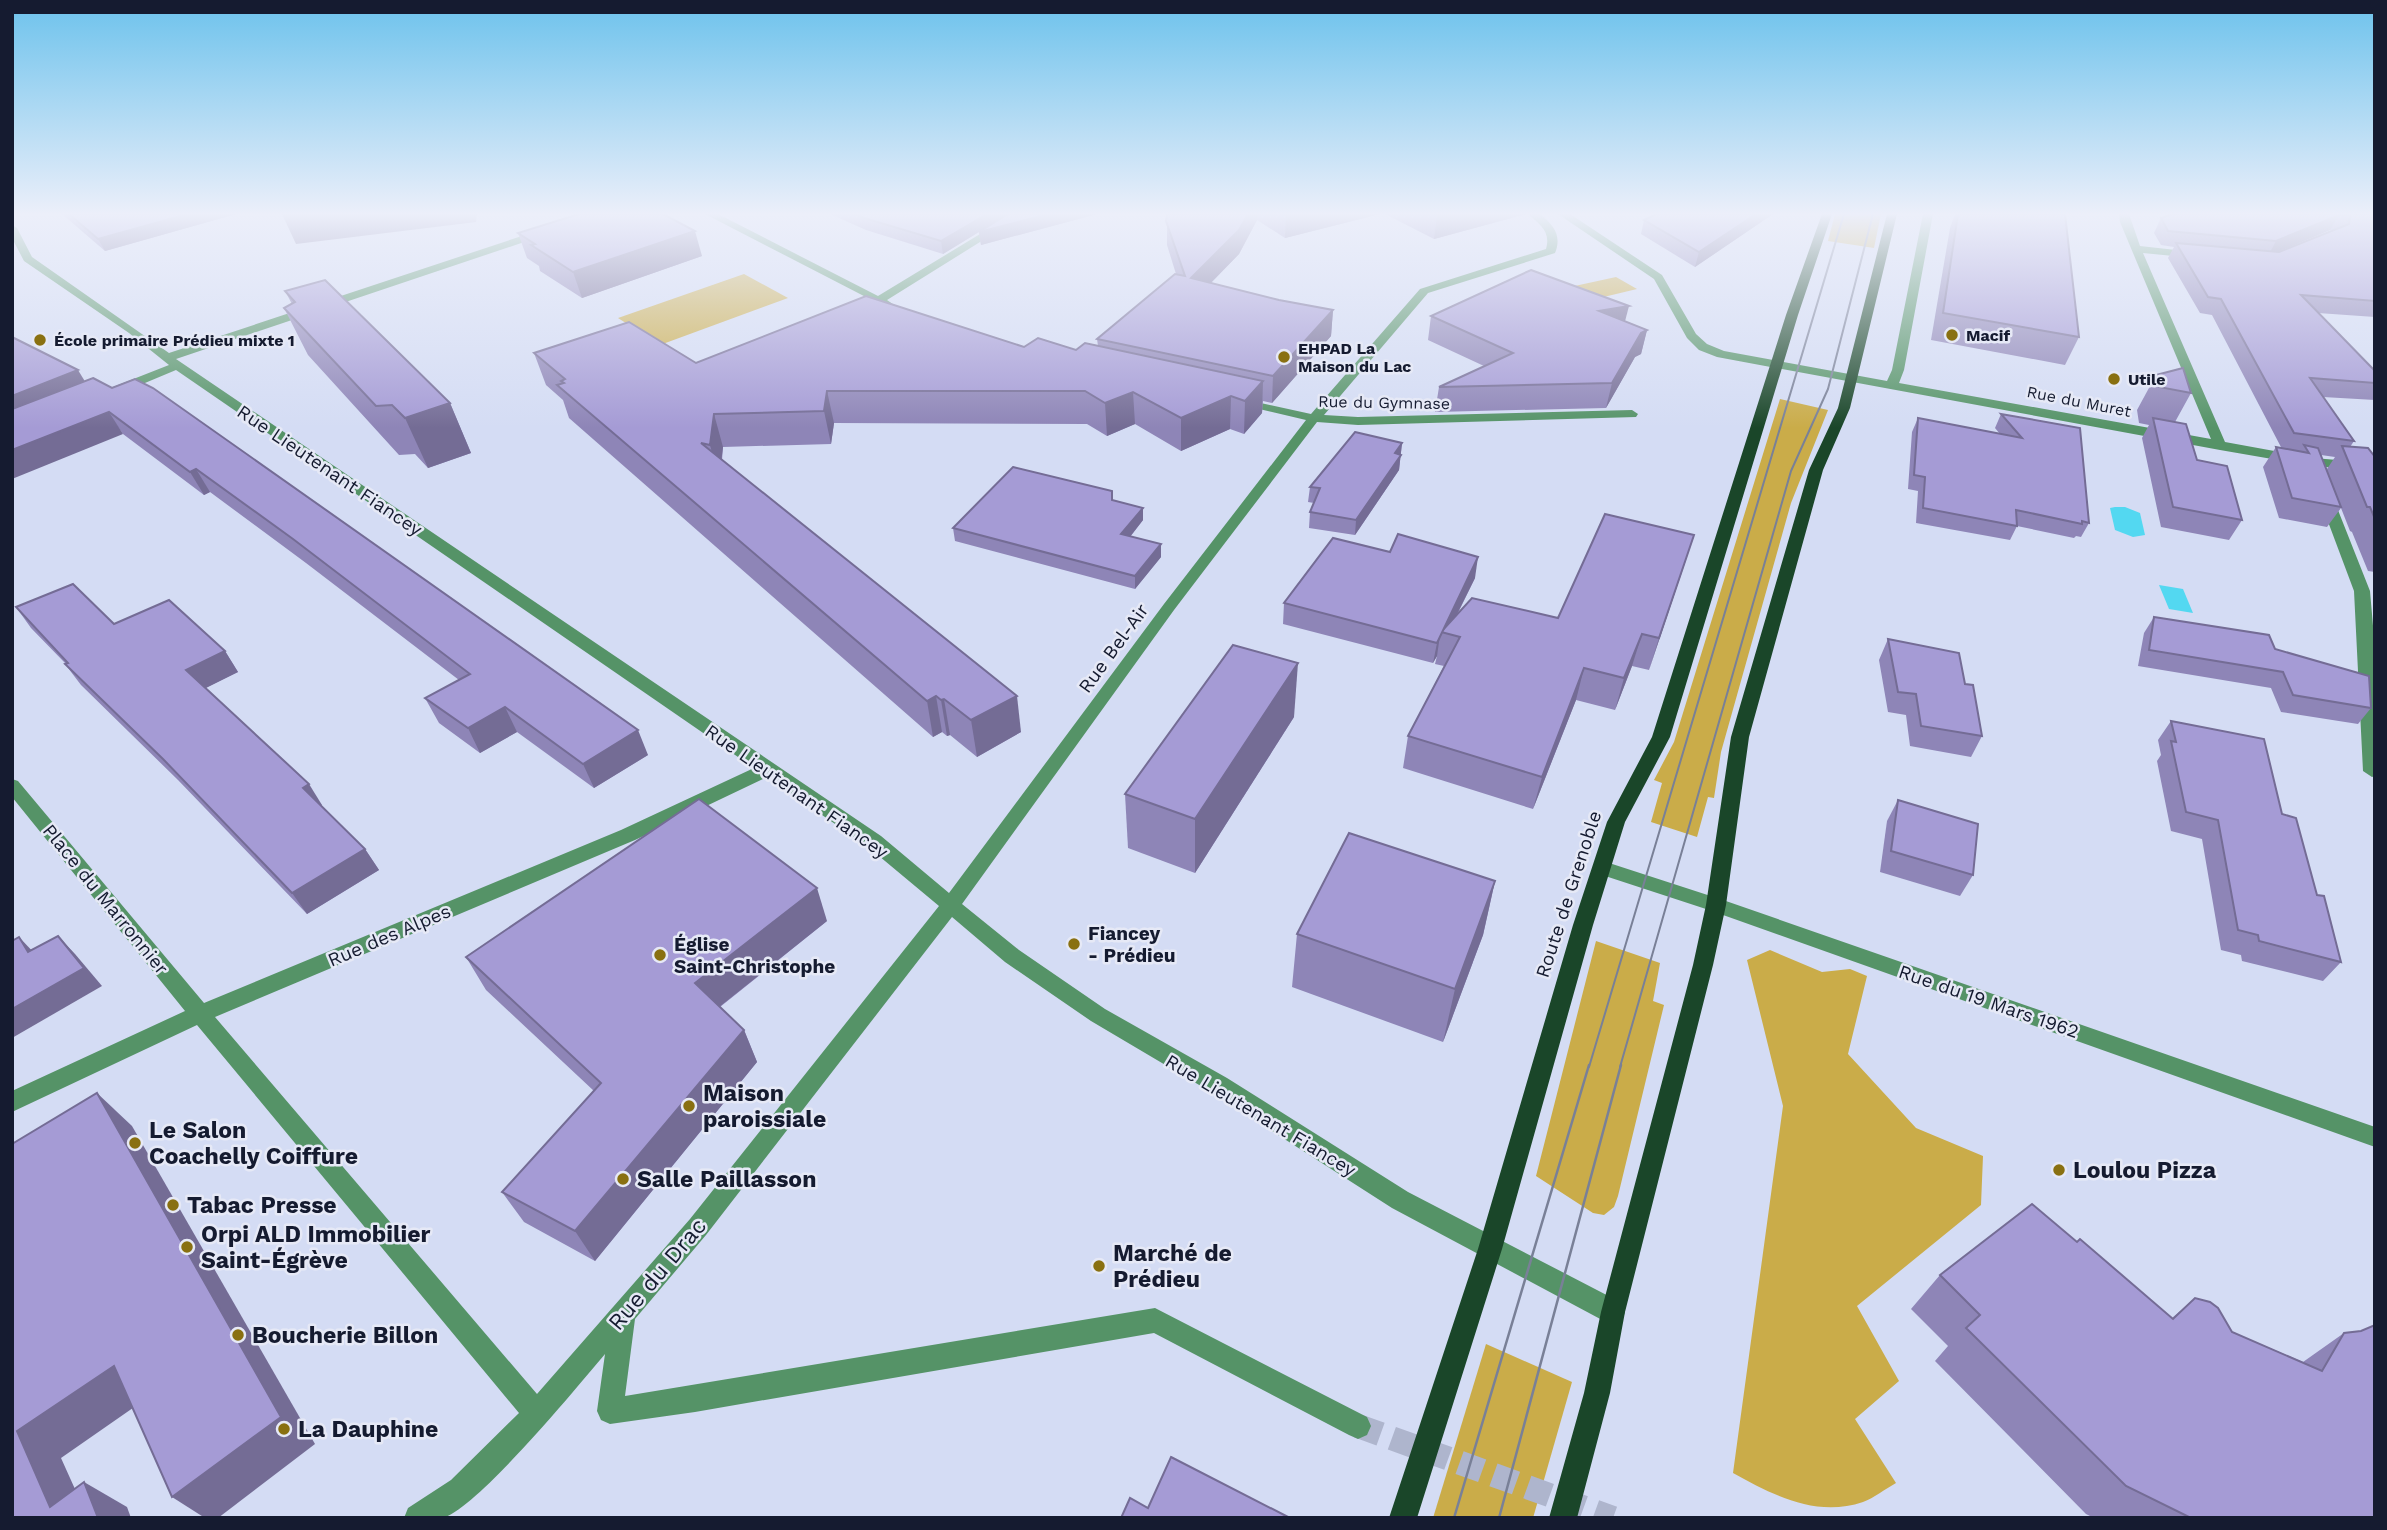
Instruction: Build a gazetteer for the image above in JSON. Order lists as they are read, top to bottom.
{
  "streets": {
    "main road": ["Route de Grenoble"],
    "street": [
      "Rue du Muret",
      "Rue du Gymnase",
      "Rue Lieutenant Fiancey",
      "Rue Bel-Air",
      "Place du Marronnier",
      "Rue des Alpes",
      "Rue du 19 Mars 1962",
      "Rue du Drac"
    ]
  },
  "crossings": [
    ["Rue du Muret", "Route de Grenoble"],
    ["Rue du Gymnase", "Rue Bel-Air"],
    ["Rue Lieutenant Fiancey", "Rue Bel-Air"],
    ["Rue Lieutenant Fiancey", "Route de Grenoble"],
    ["Rue Lieutenant Fiancey", "Rue des Alpes"],
    ["Rue Lieutenant Fiancey", "Rue du Drac"],
    ["Rue Bel-Air", "Rue du Drac"],
    ["Route de Grenoble", "Rue du 19 Mars 1962"],
    ["Place du Marronnier", "Rue des Alpes"],
    ["Place du Marronnier", "Rue du Drac"]
  ],
  "places": [
    "Macif",
    "École primaire Prédieu mixte 1",
    "EHPAD La Maison du Lac",
    "Utile",
    "Fiancey - Prédieu",
    "Église Saint-Christophe",
    "Maison paroissiale",
    "Le Salon Coachelly Coiffure",
    "Loulou Pizza",
    "Salle Paillasson",
    "Tabac Presse",
    "Orpi ALD Immobilier Saint-Égrève",
    "Marché de Prédieu",
    "Boucherie Billon",
    "La Dauphine"
  ]
}
